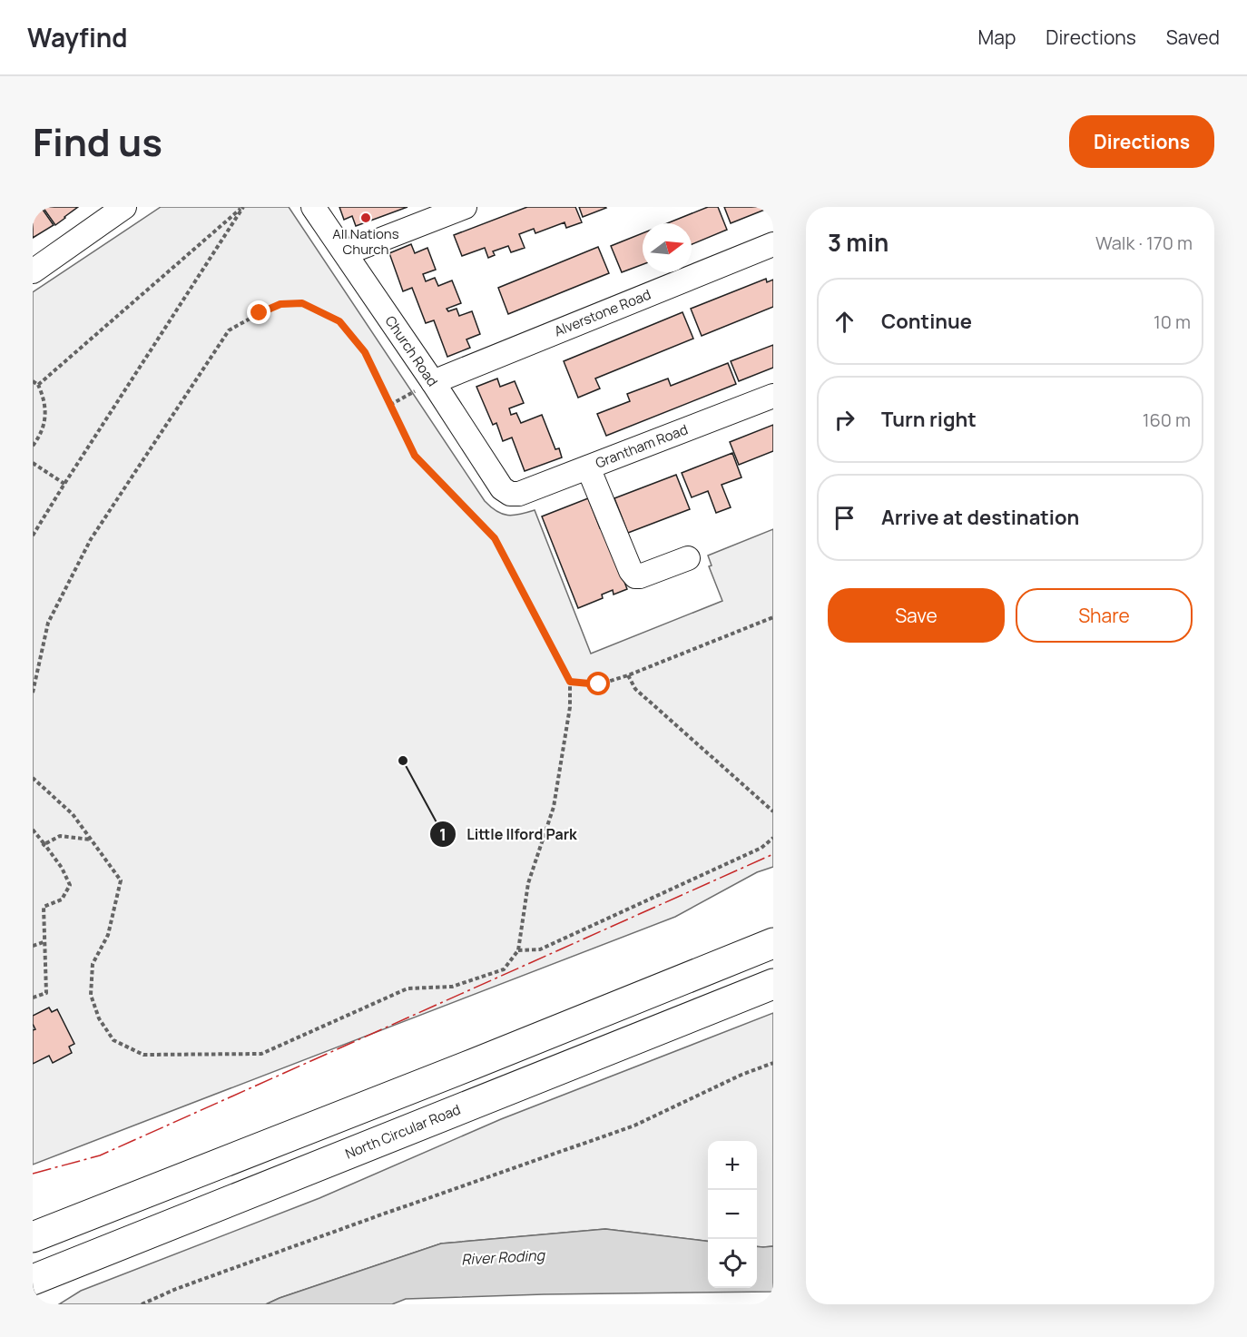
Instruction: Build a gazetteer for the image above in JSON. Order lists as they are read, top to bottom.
{
  "streets": {
    "highway": ["North Circular Road"],
    "street": ["Alverstone Road", "Church Road", "Grantham Road"]
  },
  "crossings": [
    ["Alverstone Road", "Church Road"],
    ["Church Road", "Grantham Road"]
  ],
  "water": ["River Roding"],
  "places": ["All Nations Church", "Little Ilford Park"],
  "north": "right",
  "page": {
    "header": "Wayfind",
    "nav": ["Map", "Directions", "Saved"],
    "title": "Find us",
    "buttons": [
      "Directions",
      ["Save", "Share"]
    ],
    "heading": ["3 min", "Walk · 170 m"],
    "list": [
      ["Continue", "10 m"],
      ["Turn right", "160 m"],
      "Arrive at destination"
    ],
    "map_buttons": ["+", "−"]
  }
}
